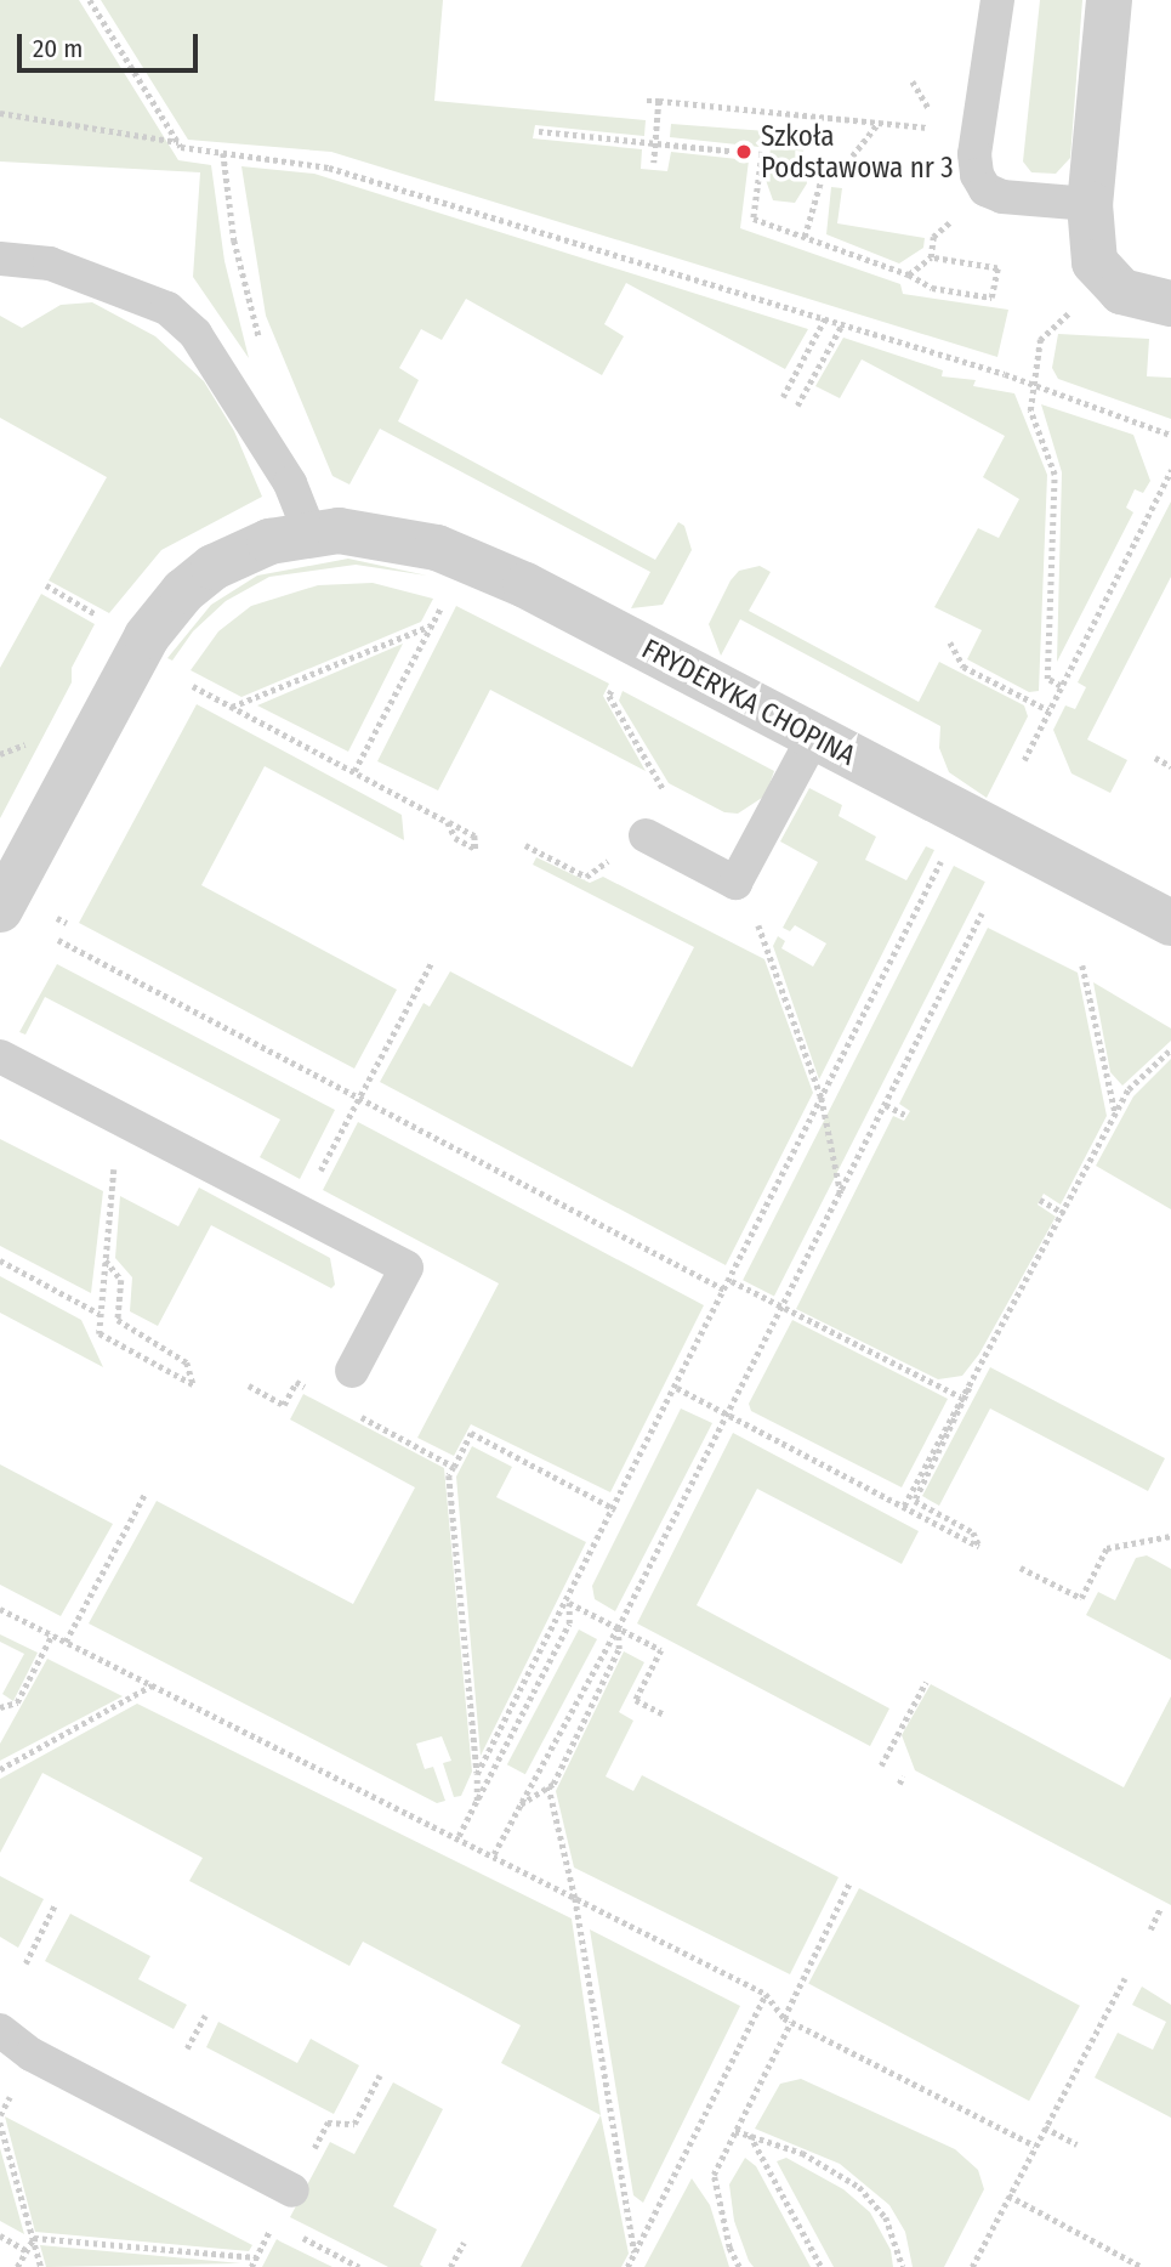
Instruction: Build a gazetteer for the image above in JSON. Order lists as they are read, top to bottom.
{
  "streets": {
    "street": ["FRYDERYKA CHOPINA"]
  },
  "places": ["Szkoła Podstawowa nr 3"],
  "scale_bar": "20 m"
}
